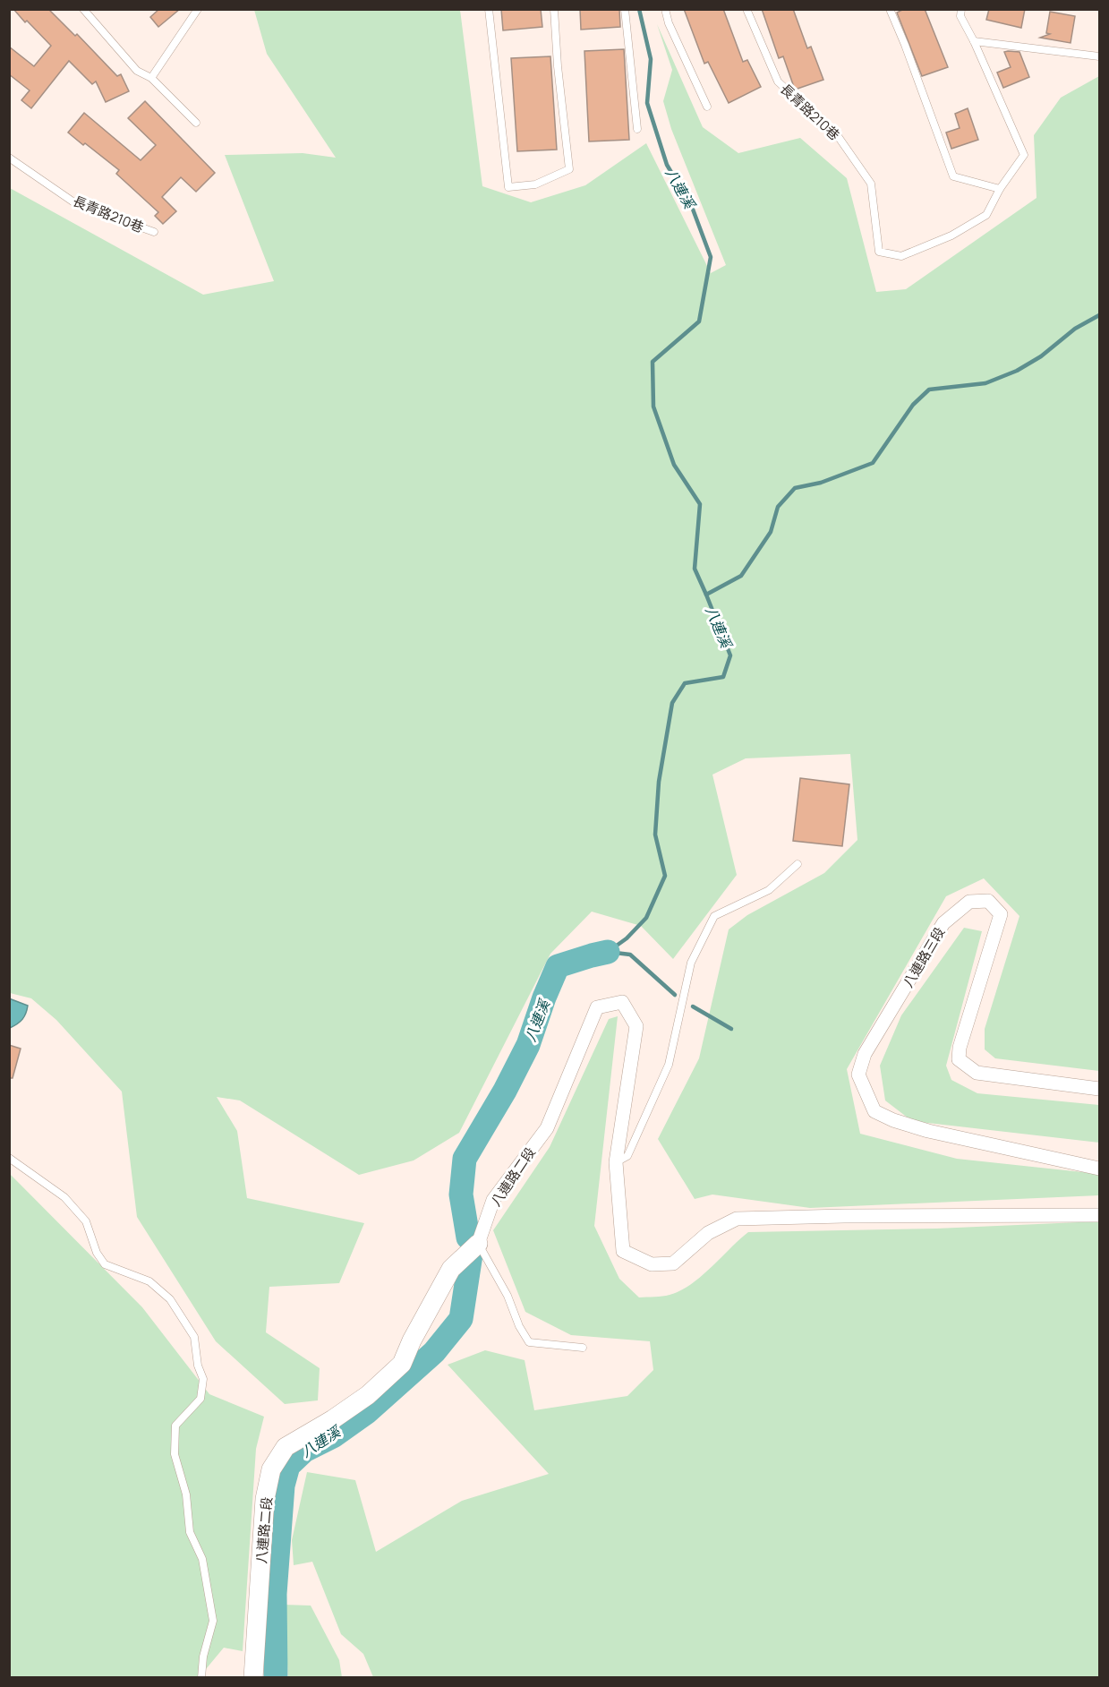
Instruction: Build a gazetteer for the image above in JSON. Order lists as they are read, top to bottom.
{
  "streets": {
    "street": ["八連路三段", "八連路二段"],
    "lane": ["長青路210巷"]
  },
  "water": ["八連溪"]
}
